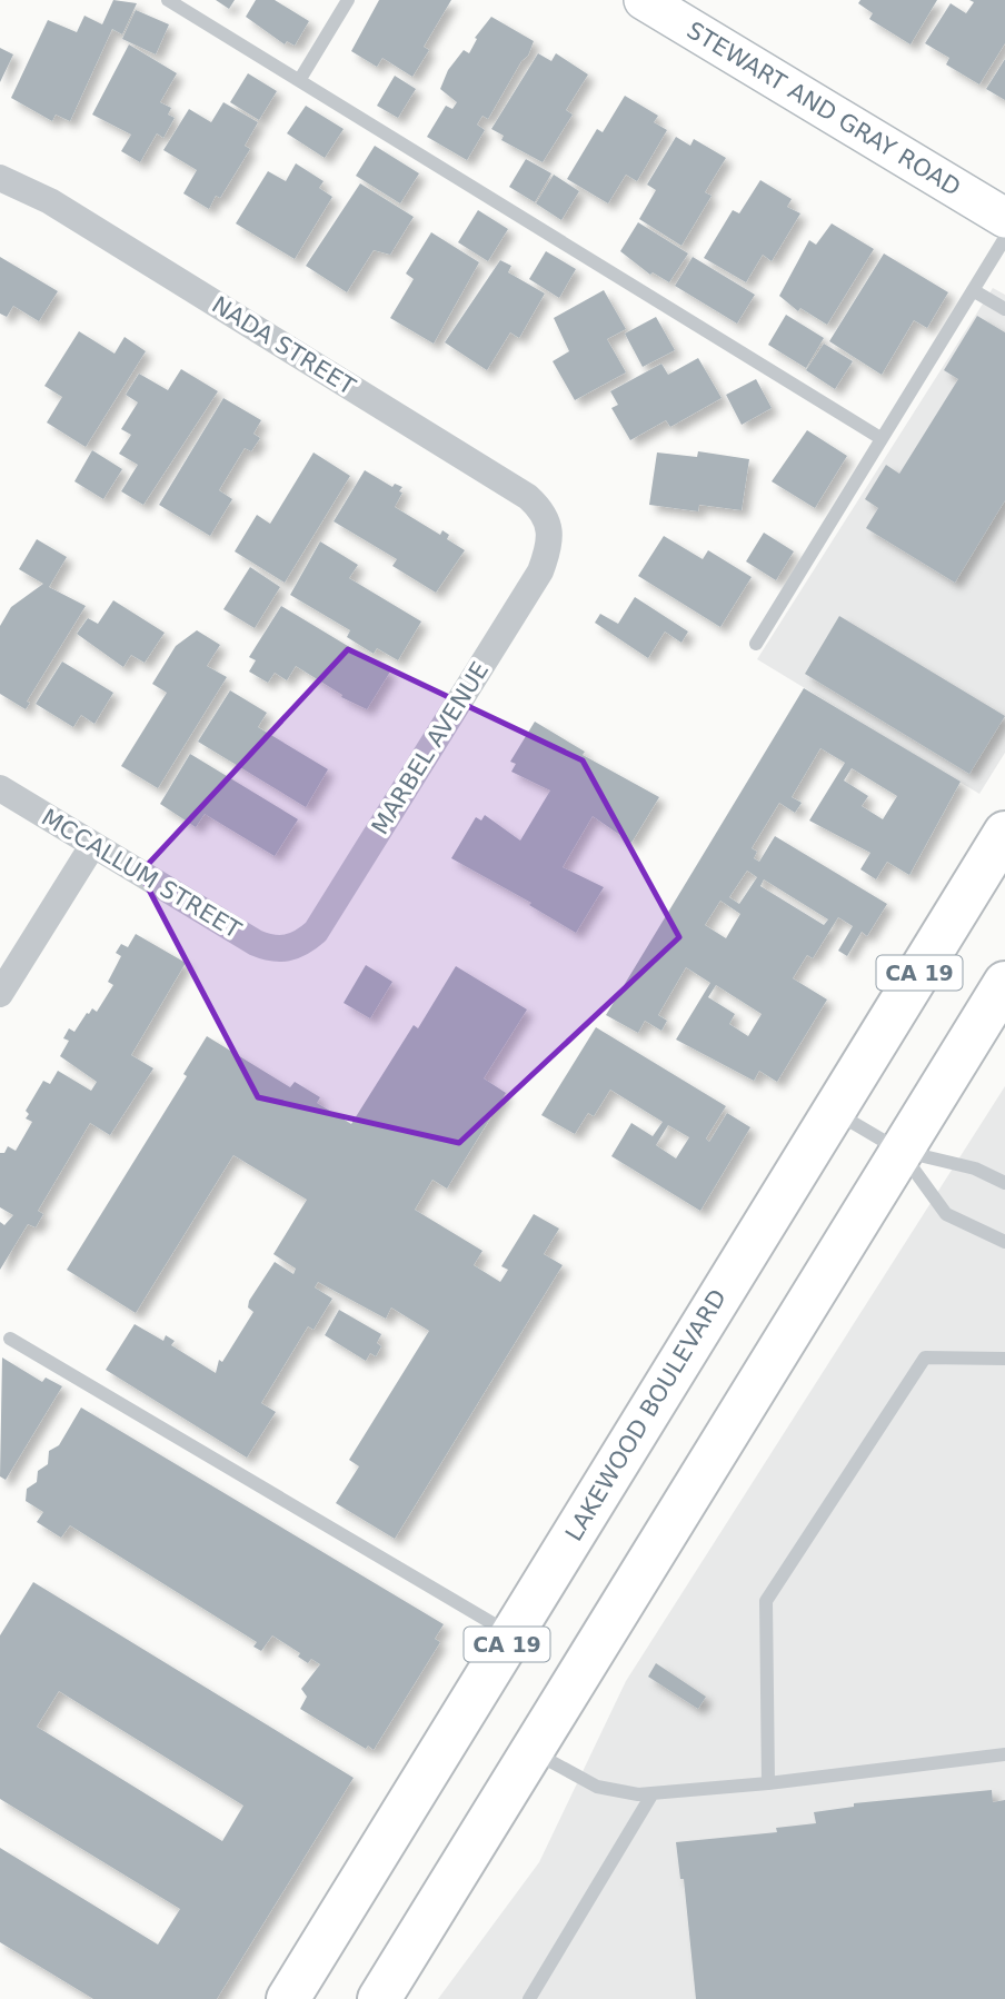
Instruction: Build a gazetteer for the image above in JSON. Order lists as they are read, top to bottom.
{
  "streets": {
    "main road": ["STEWART AND GRAY ROAD", "CA 19", "LAKEWOOD BOULEVARD"],
    "street": ["NADA STREET", "MARBEL AVENUE", "MCCALLUM STREET"]
  },
  "crossings": [
    ["NADA STREET", "MARBEL AVENUE"],
    ["MARBEL AVENUE", "MCCALLUM STREET"]
  ]
}
